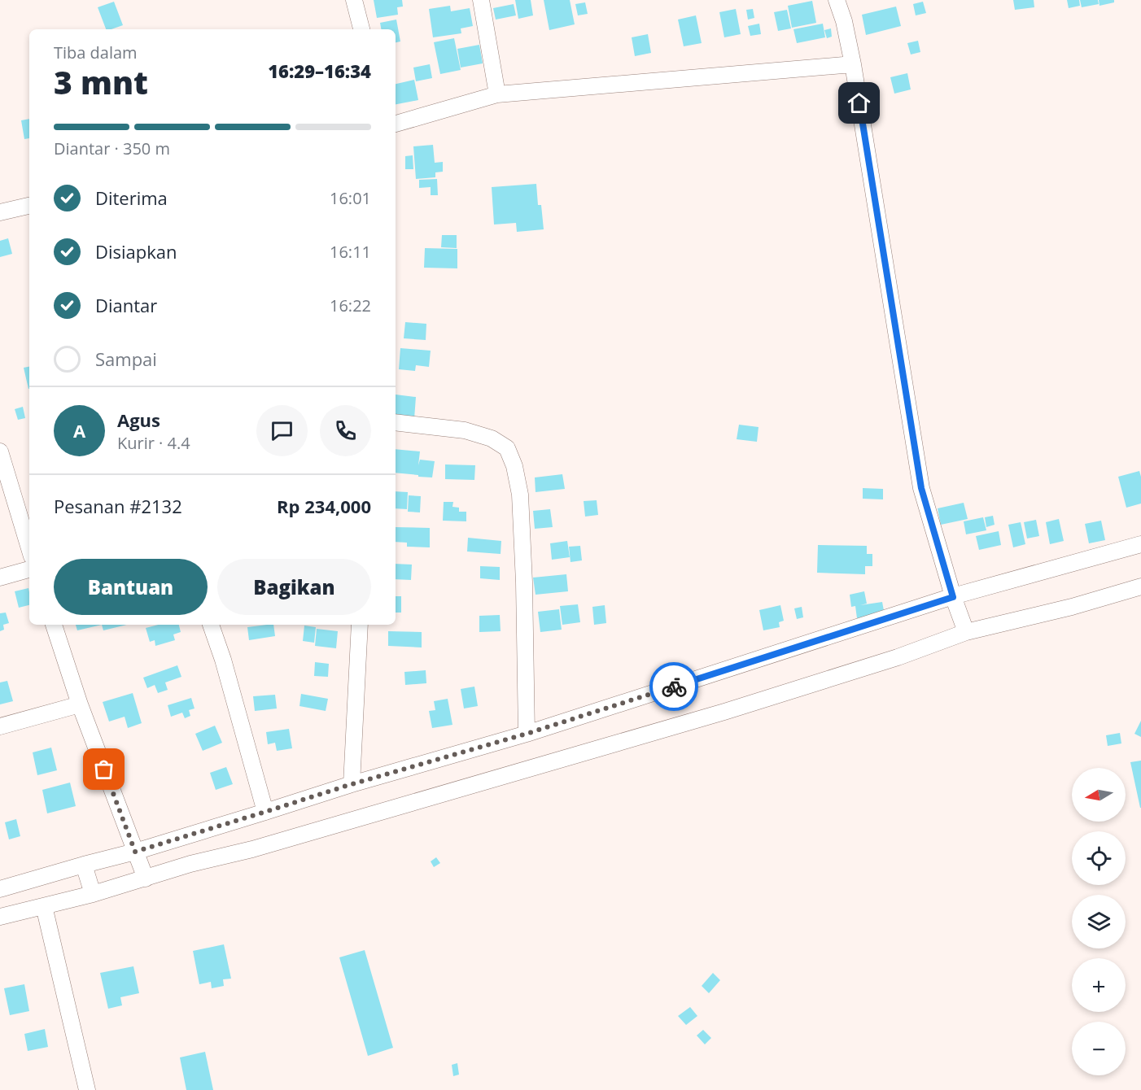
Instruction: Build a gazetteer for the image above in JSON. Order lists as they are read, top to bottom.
{
  "north": "left",
  "page": {
    "heading": ["3 mnt", "Tiba dalam", "16:29–16:34"],
    "panel": [
      "Agus",
      "Kurir · 4.4",
      "Pesanan #2132",
      "Rp 234,000"
    ],
    "bar": "Diantar · 350 m",
    "list": [
      ["Diterima", "16:01"],
      ["Disiapkan", "16:11"],
      ["Diantar", "16:22"],
      "Sampai"
    ],
    "round": "A",
    "buttons": ["Bantuan", "Bagikan"],
    "map_buttons": ["+", "−"]
  }
}
